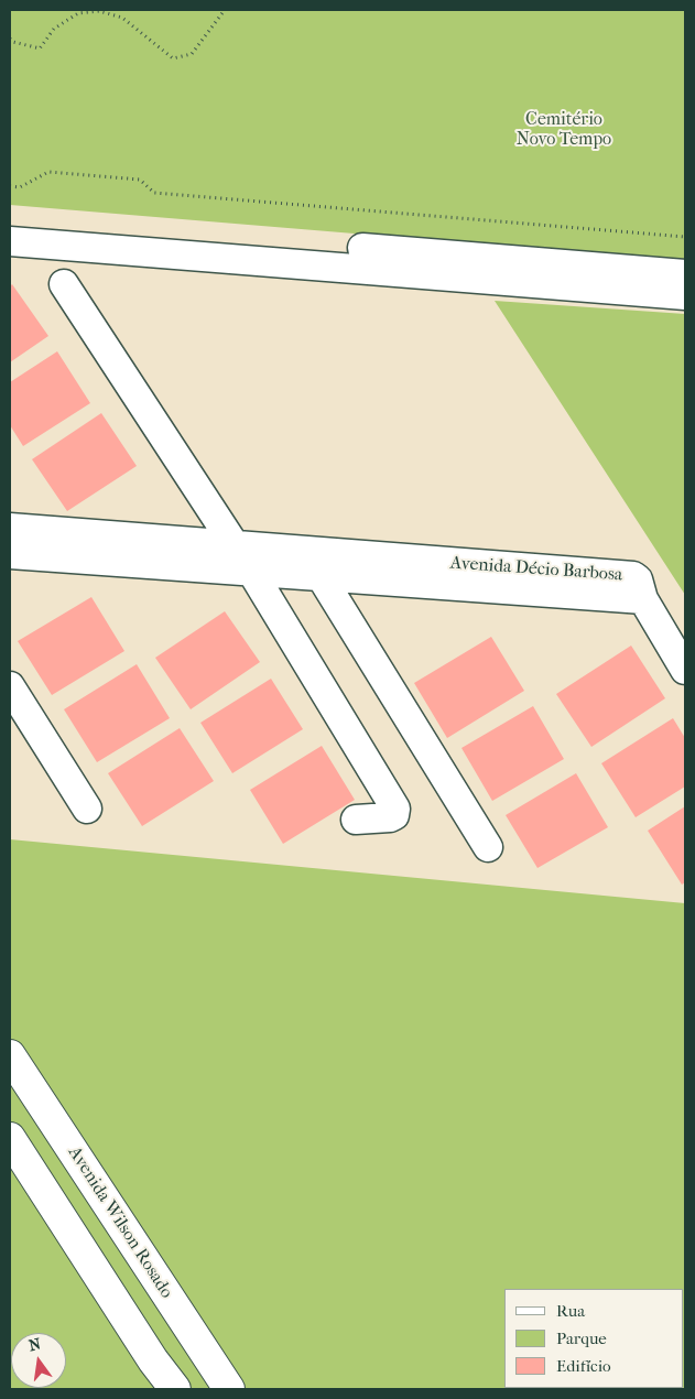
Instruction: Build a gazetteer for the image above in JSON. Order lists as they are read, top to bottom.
{
  "streets": {
    "highway": ["Avenida Wilson Rosado"],
    "street": ["Avenida Décio Barbosa"]
  },
  "parks": ["Cemitério Novo Tempo"],
  "legend": ["Rua", "Parque", "Edifício"],
  "north": "top"
}
